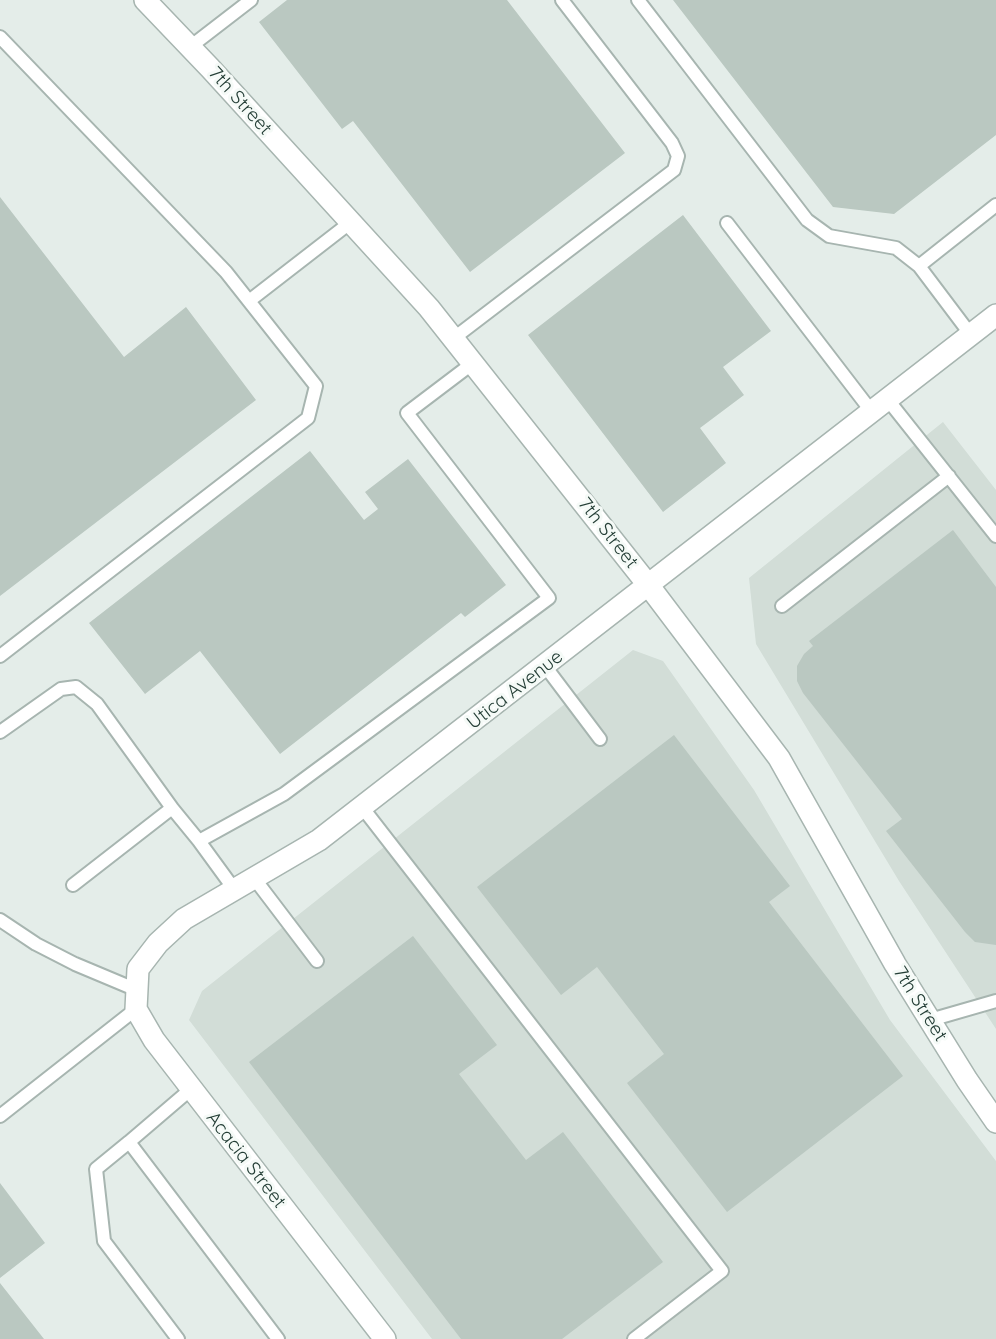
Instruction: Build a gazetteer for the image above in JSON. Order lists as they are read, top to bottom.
{
  "streets": {
    "street": ["7th Street", "Utica Avenue", "Acacia Street"]
  },
  "crossings": [
    ["7th Street", "Utica Avenue"],
    ["Utica Avenue", "Acacia Street"]
  ]
}
